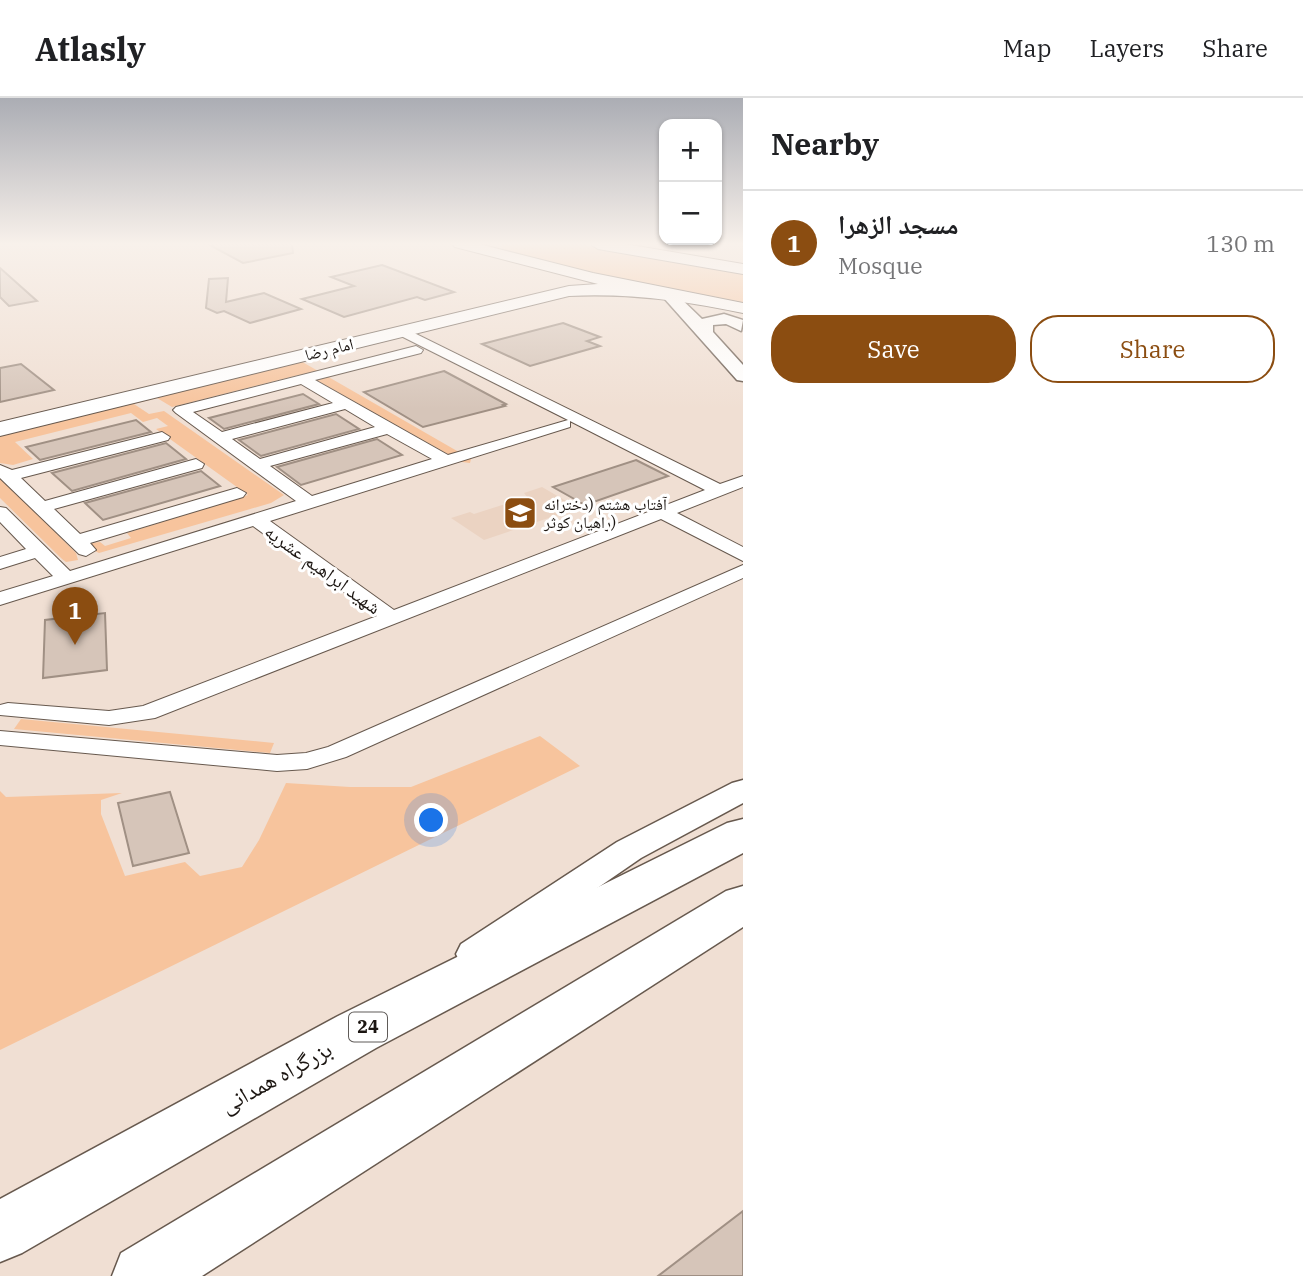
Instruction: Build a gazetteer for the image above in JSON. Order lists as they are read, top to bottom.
{
  "streets": {
    "highway": ["24", "بزرگراه همدانی"],
    "main road": ["امام رضا"],
    "street": ["شهید ابراهیم عشریه"]
  },
  "places": {
    "school or university": ["آفتاب هشتم (دخترانه راهیان کوثر)"]
  },
  "page": {
    "header": "Atlasly",
    "nav": ["Map", "Layers", "Share"],
    "heading": "Nearby",
    "map_buttons": ["+", "−"],
    "list": [
      {
        "mark": "1",
        "name": "مسجد الزهرا",
        "note": "Mosque",
        "value": "130 m"
      }
    ],
    "buttons": ["Save", "Share"],
    "pins": "1"
  }
}
